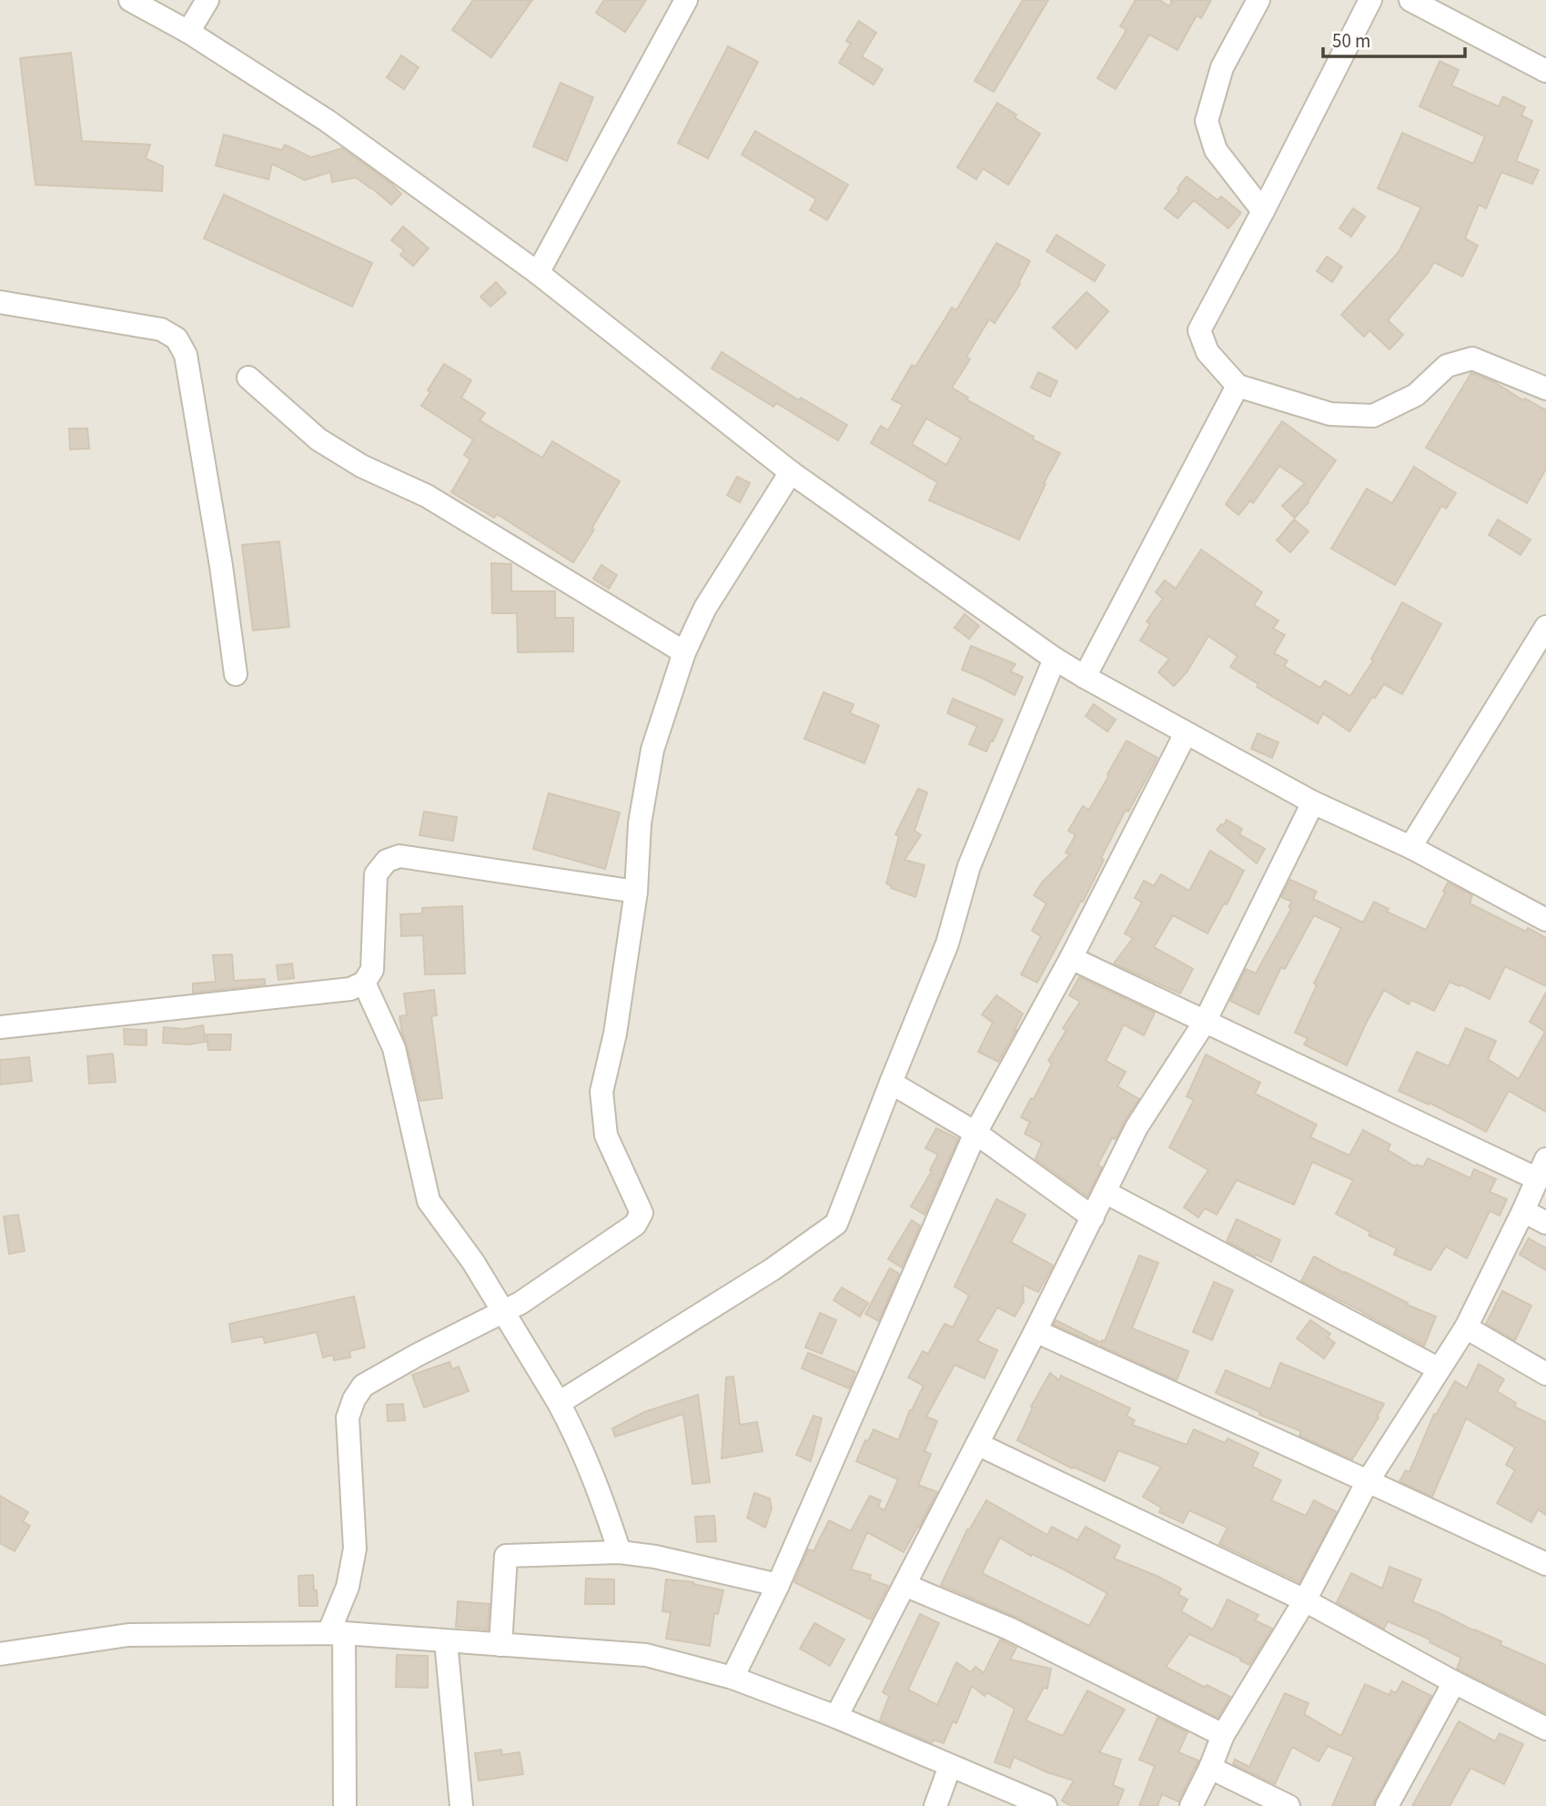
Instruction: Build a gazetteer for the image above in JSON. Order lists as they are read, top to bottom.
{
  "scale_bar": "50 m"
}
